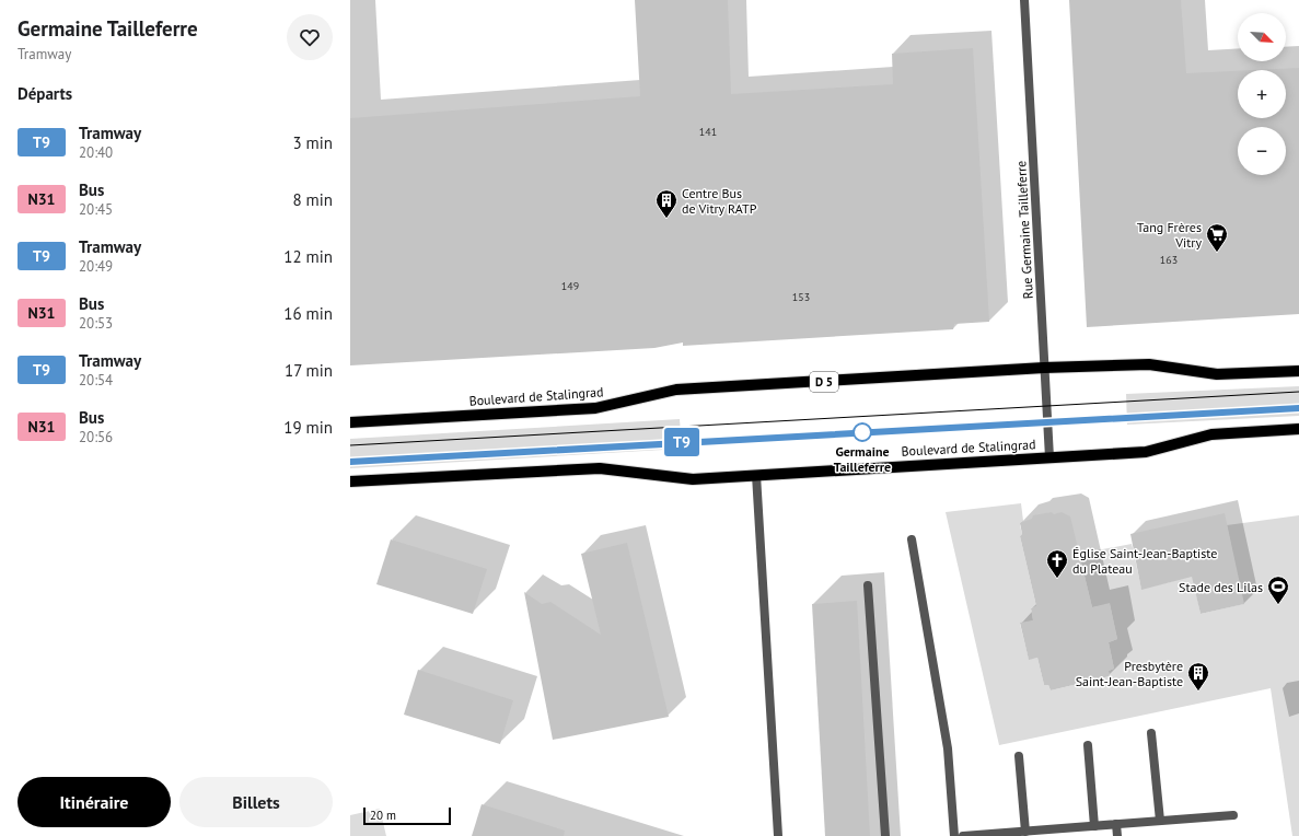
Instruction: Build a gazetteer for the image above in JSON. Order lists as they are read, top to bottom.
{
  "streets": {
    "main road": ["D 5", "Boulevard de Stalingrad"],
    "street": ["Rue Germaine Tailleferre"]
  },
  "crossings": [
    ["Rue Germaine Tailleferre", "Boulevard de Stalingrad"]
  ],
  "places": {
    "building": ["Centre Bus de Vitry RATP", "Presbytère Saint-Jean-Baptiste"],
    "supermarket": ["Tang Frères Vitry"],
    "other": ["Germaine Tailleferre"],
    "church": ["Église Saint-Jean-Baptiste du Plateau"],
    "sports": ["Stade des Lilas"]
  },
  "lines": ["tram line T9"],
  "house_numbers": [
    "141",
    "163",
    "149",
    "153"
  ],
  "scale_bar": "20 m",
  "north": "bottom right",
  "page": {
    "heading": [
      ["Germaine Tailleferre", "Tramway"],
      "Départs"
    ],
    "on_map": "T9",
    "map_buttons": ["+", "−"],
    "list": [
      {
        "mark": "T9",
        "name": "Tramway",
        "note": "20:40",
        "value": "3 min"
      },
      {
        "mark": "N31",
        "name": "Bus",
        "note": "20:45",
        "value": "8 min"
      },
      {
        "mark": "T9",
        "name": "Tramway",
        "note": "20:49",
        "value": "12 min"
      },
      {
        "mark": "N31",
        "name": "Bus",
        "note": "20:53",
        "value": "16 min"
      },
      {
        "mark": "T9",
        "name": "Tramway",
        "note": "20:54",
        "value": "17 min"
      },
      {
        "mark": "N31",
        "name": "Bus",
        "note": "20:56",
        "value": "19 min"
      }
    ],
    "buttons": ["Itinéraire", "Billets"],
    "scale": "20 m"
  }
}
